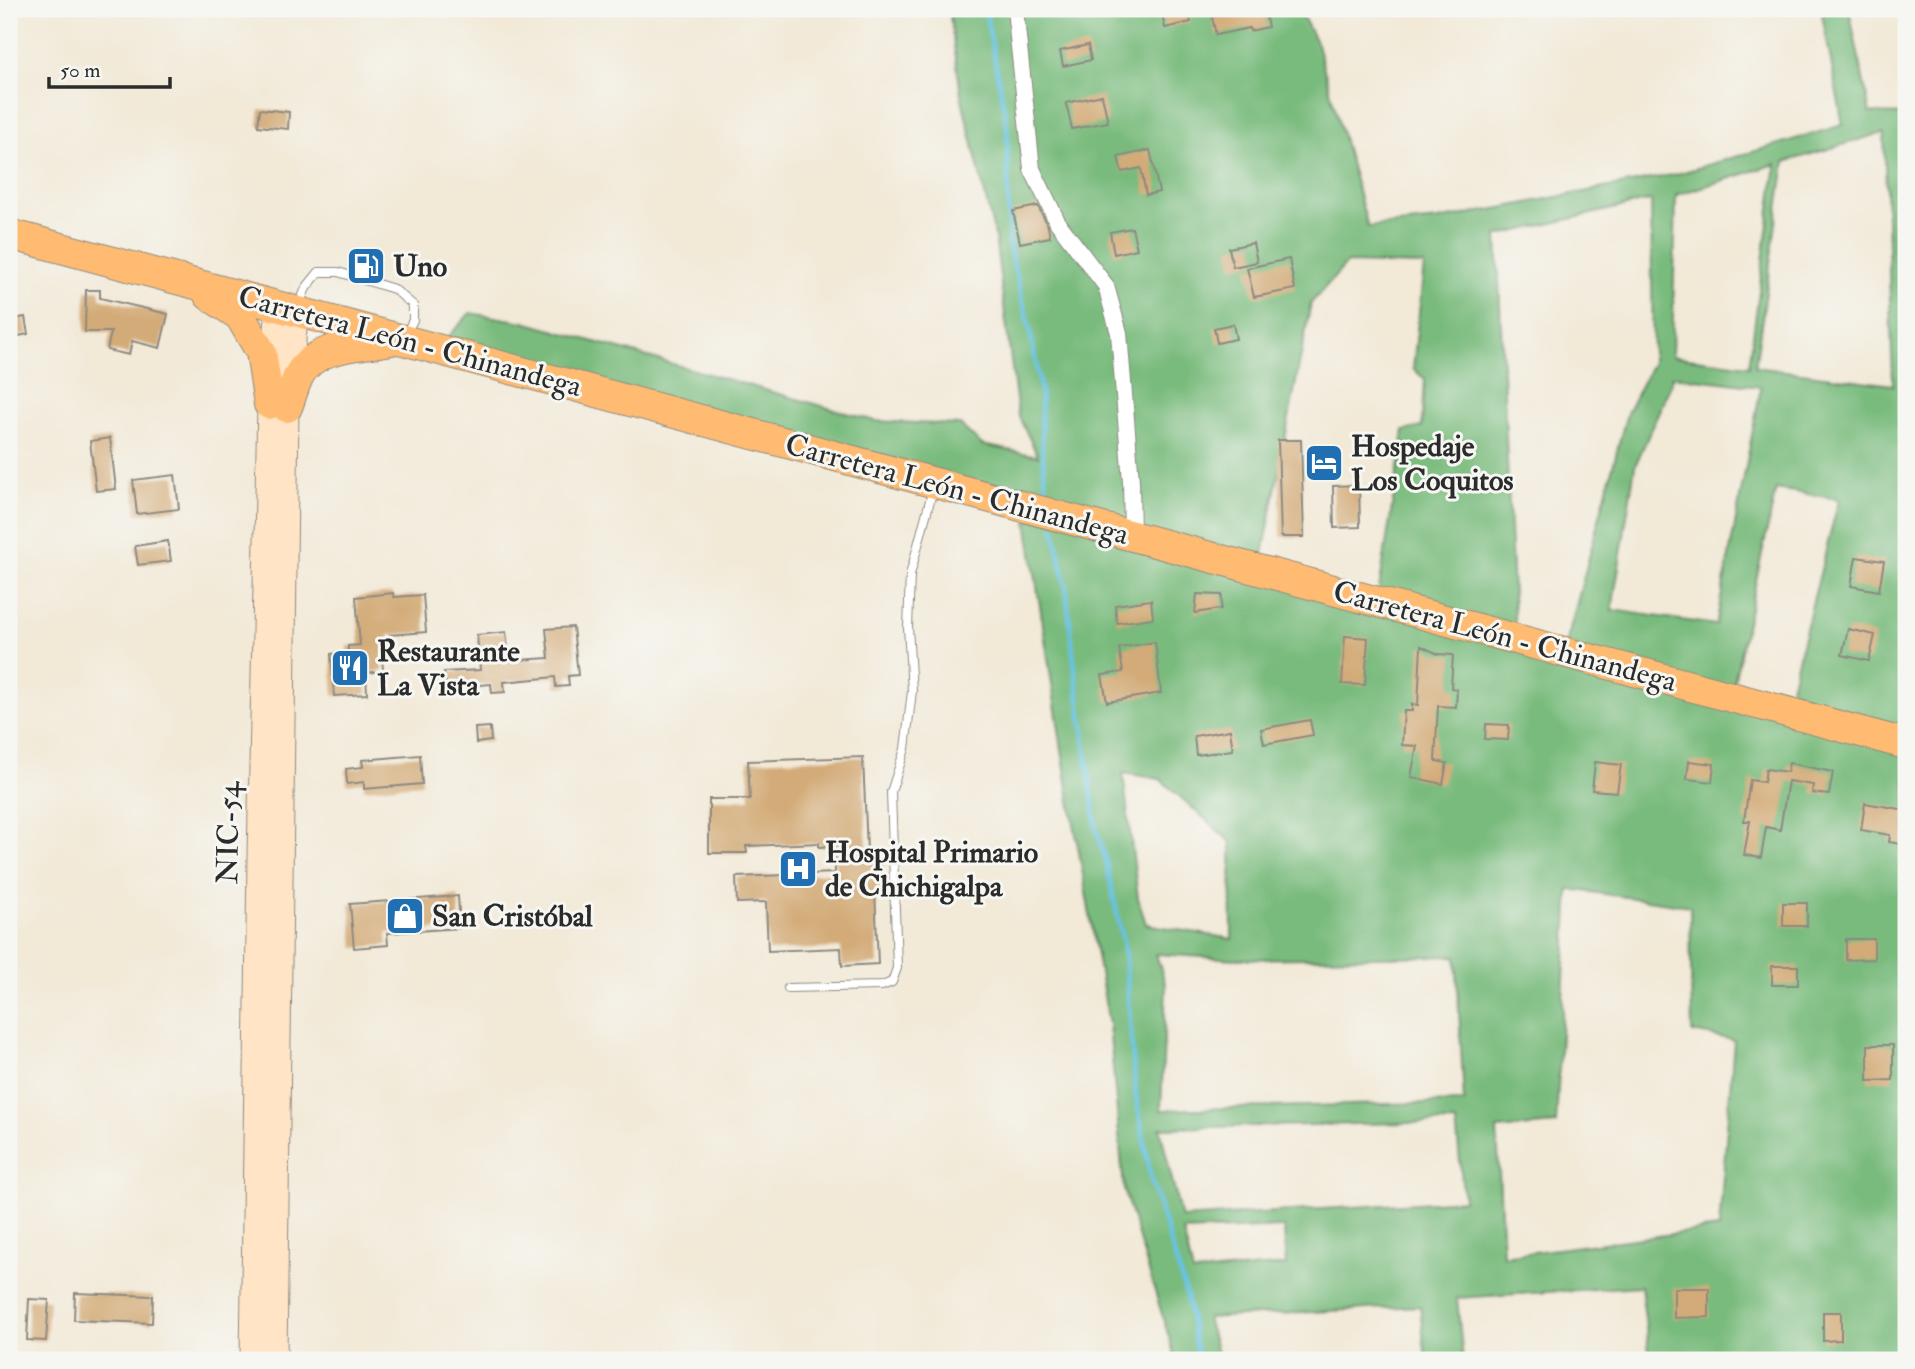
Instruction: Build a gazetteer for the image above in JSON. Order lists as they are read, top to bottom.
{
  "streets": {
    "highway": ["Carretera León - Chinandega"],
    "main road": ["NIC-54"]
  },
  "crossings": [
    ["Carretera León - Chinandega", "NIC-54"]
  ],
  "places": {
    "fuel station": ["Uno"],
    "hotel": ["Hospedaje Los Coquitos"],
    "restaurant": ["Restaurante La Vista"],
    "hospital": ["Hospital Primario de Chichigalpa"],
    "shop": ["San Cristóbal"]
  },
  "scale_bar": "50 m"
}
